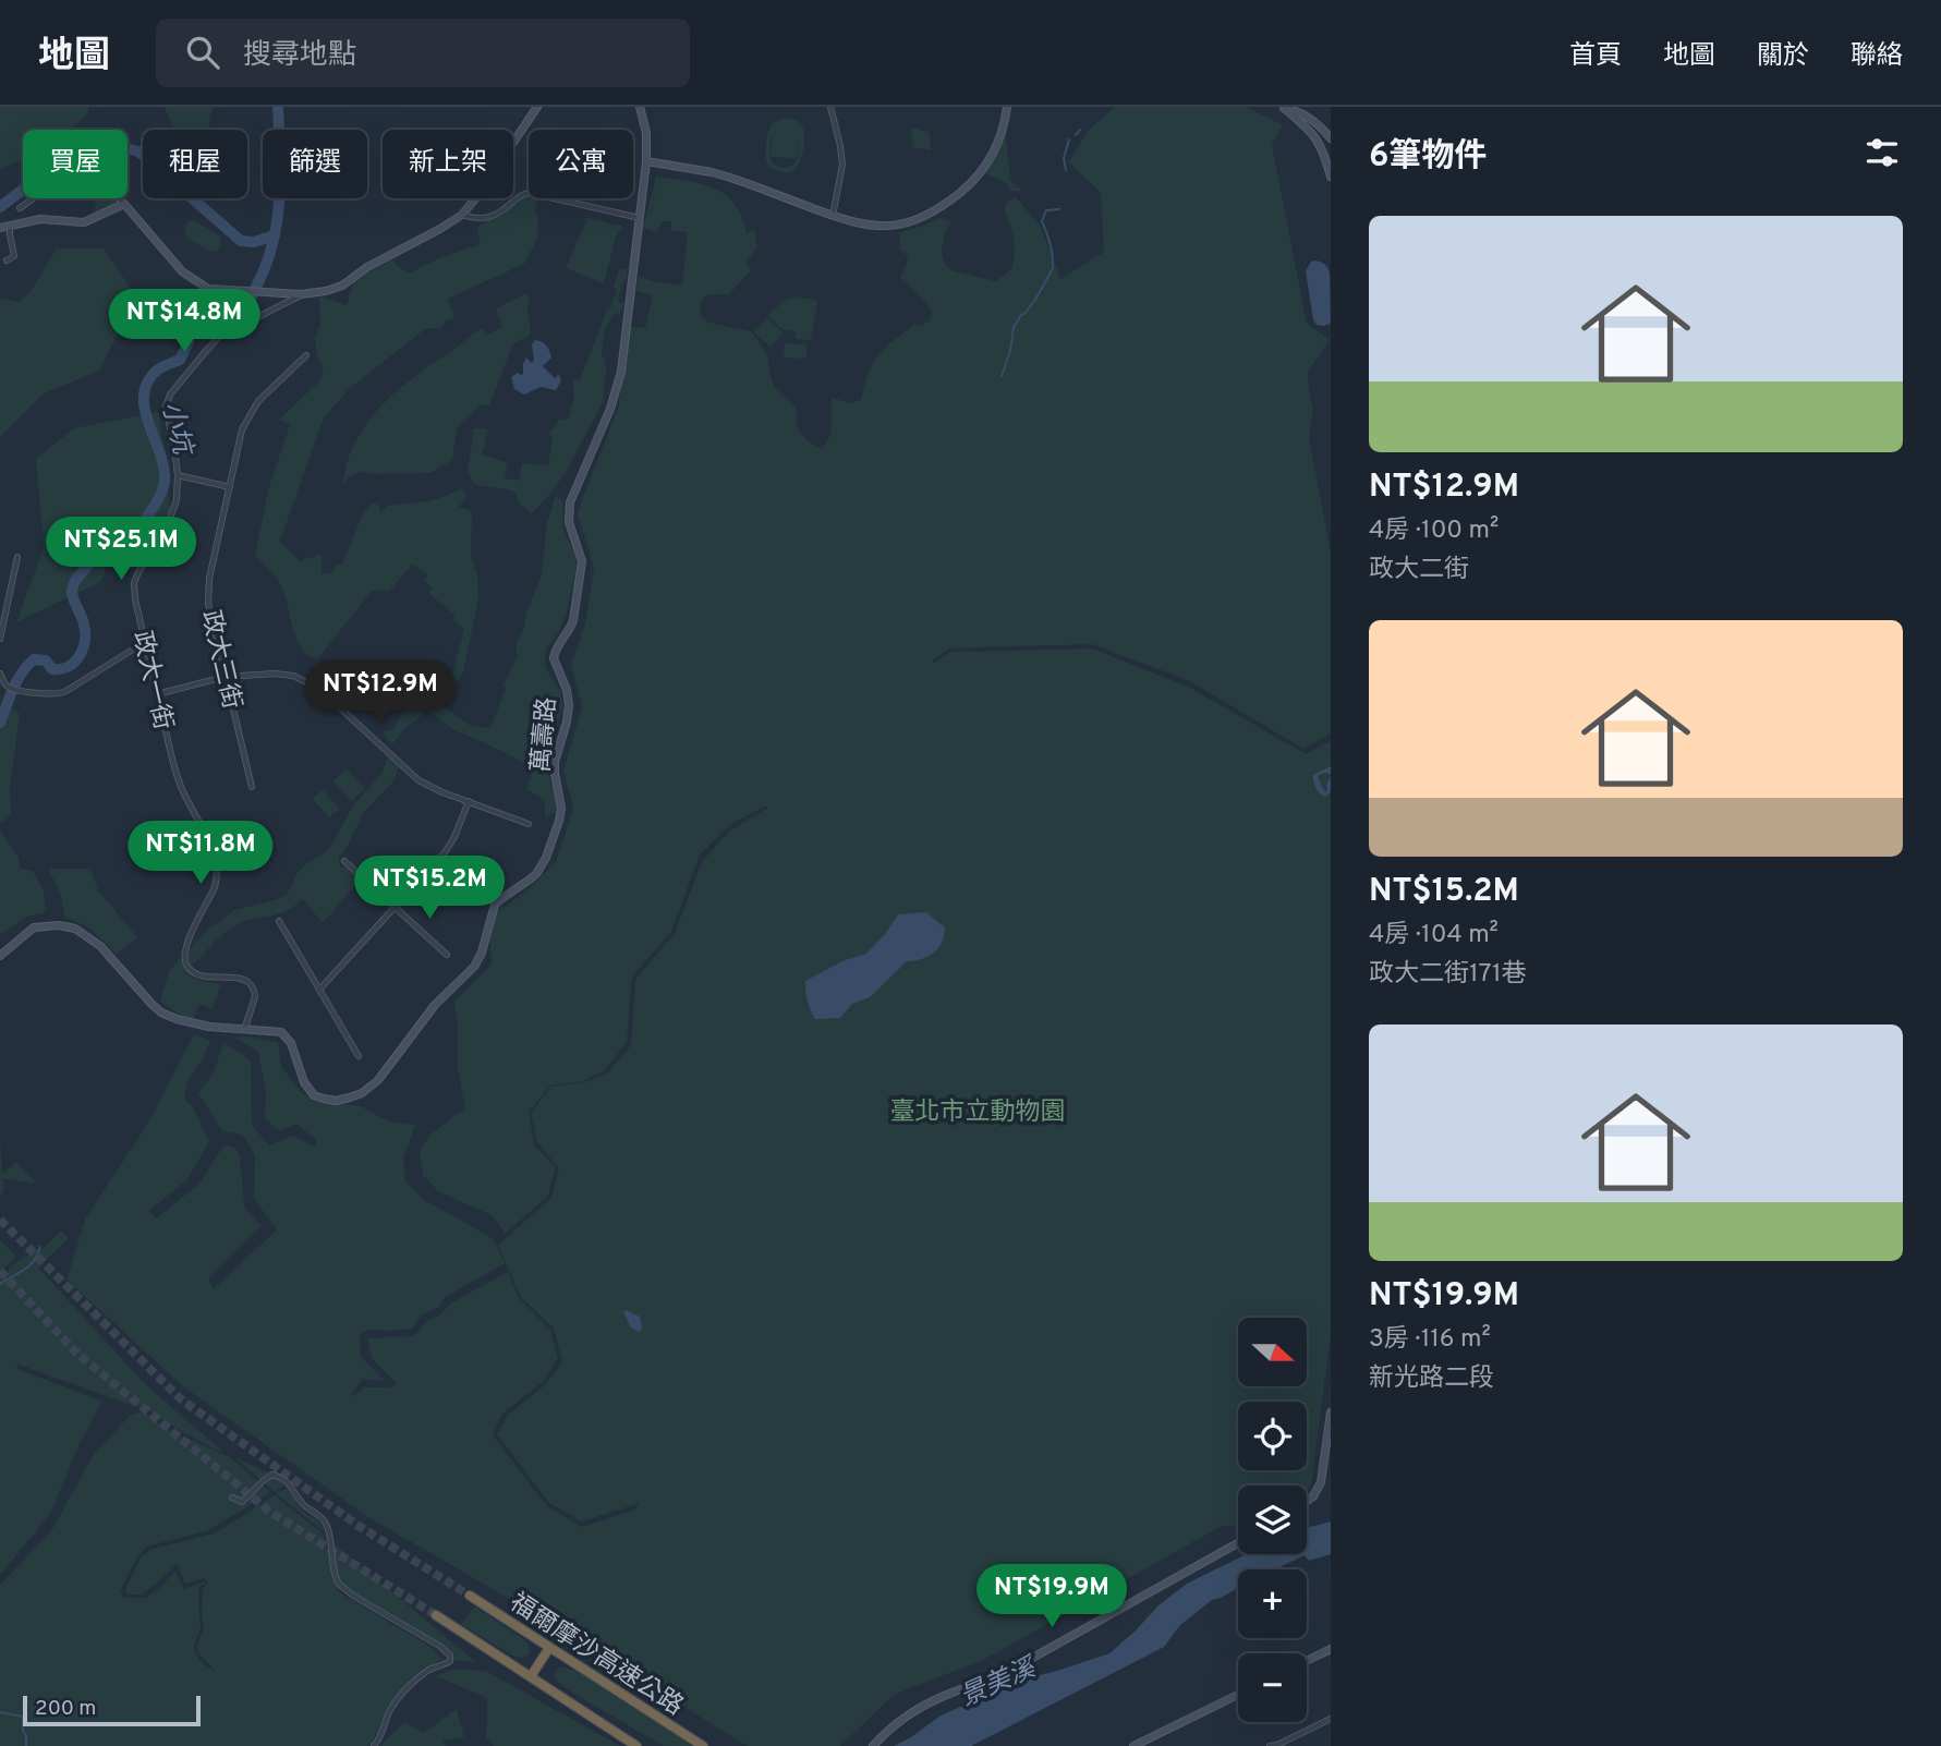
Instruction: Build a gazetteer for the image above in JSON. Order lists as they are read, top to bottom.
{
  "streets": {
    "highway": ["福爾摩沙高速公路"],
    "street": ["政大三街", "政大一街", "萬壽路"]
  },
  "crossings": [
    ["政大一街", "萬壽路"]
  ],
  "water": ["小坑", "景美溪"],
  "parks": ["臺北市立動物園"],
  "scale_bar": "200 m",
  "north": "right",
  "page": {
    "header": "地圖",
    "search": "搜尋地點",
    "nav": [
      "首頁",
      "地圖",
      "關於",
      "聯絡"
    ],
    "heading": "6筆物件",
    "chip": [
      "買屋",
      "租屋",
      "篩選",
      "新上架",
      "公寓"
    ],
    "list": [
      {
        "name": "NT$12.9M",
        "note": "4房 · 100 m² · 政大二街"
      },
      {
        "name": "NT$15.2M",
        "note": "4房 · 104 m² · 政大二街171巷"
      },
      {
        "name": "NT$19.9M",
        "note": "3房 · 116 m² · 新光路二段"
      }
    ],
    "price": [
      "NT$14.8M",
      "NT$25.1M",
      "NT$12.9M",
      "NT$11.8M",
      "NT$15.2M",
      "NT$19.9M"
    ],
    "map_buttons": ["+", "−"],
    "scale": "200 m"
  }
}
